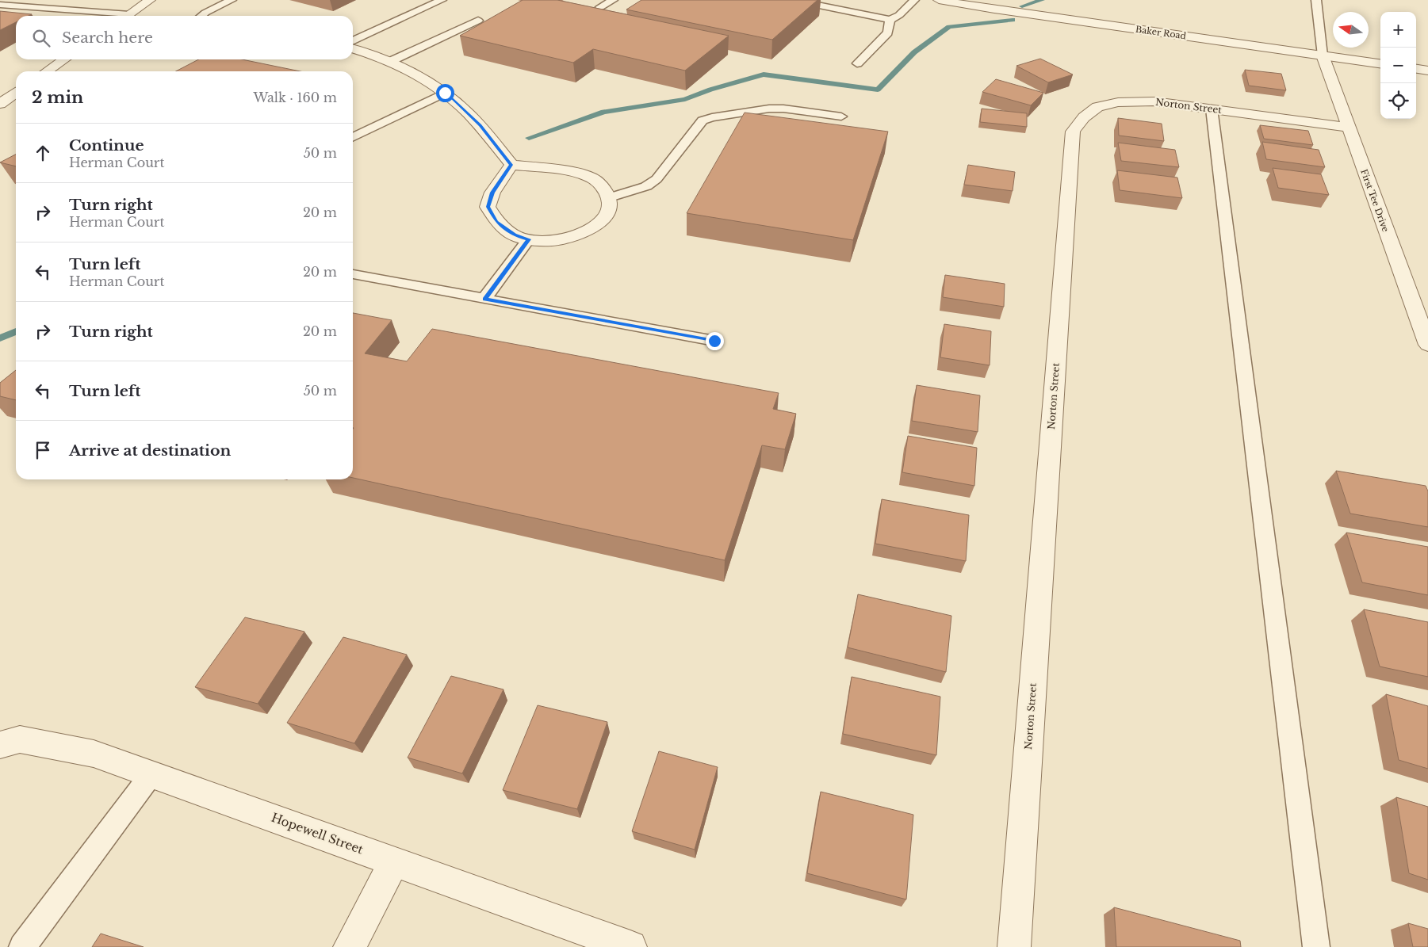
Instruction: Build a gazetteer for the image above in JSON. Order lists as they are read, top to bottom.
{
  "streets": {
    "street": [
      "Baker Road",
      "Norton Street",
      "First Tee Drive",
      "Hopewell Street"
    ]
  },
  "crossings": [
    ["Baker Road", "First Tee Drive"],
    ["Norton Street", "First Tee Drive"]
  ],
  "north": "left",
  "page": {
    "map_buttons": ["+", "−"],
    "search": "Search here",
    "heading": ["2 min", "Walk · 160 m"],
    "list": [
      ["Continue", "Herman Court", "50 m"],
      ["Turn right", "Herman Court", "20 m"],
      ["Turn left", "Herman Court", "20 m"],
      ["Turn right", "20 m"],
      ["Turn left", "50 m"],
      "Arrive at destination"
    ]
  }
}
